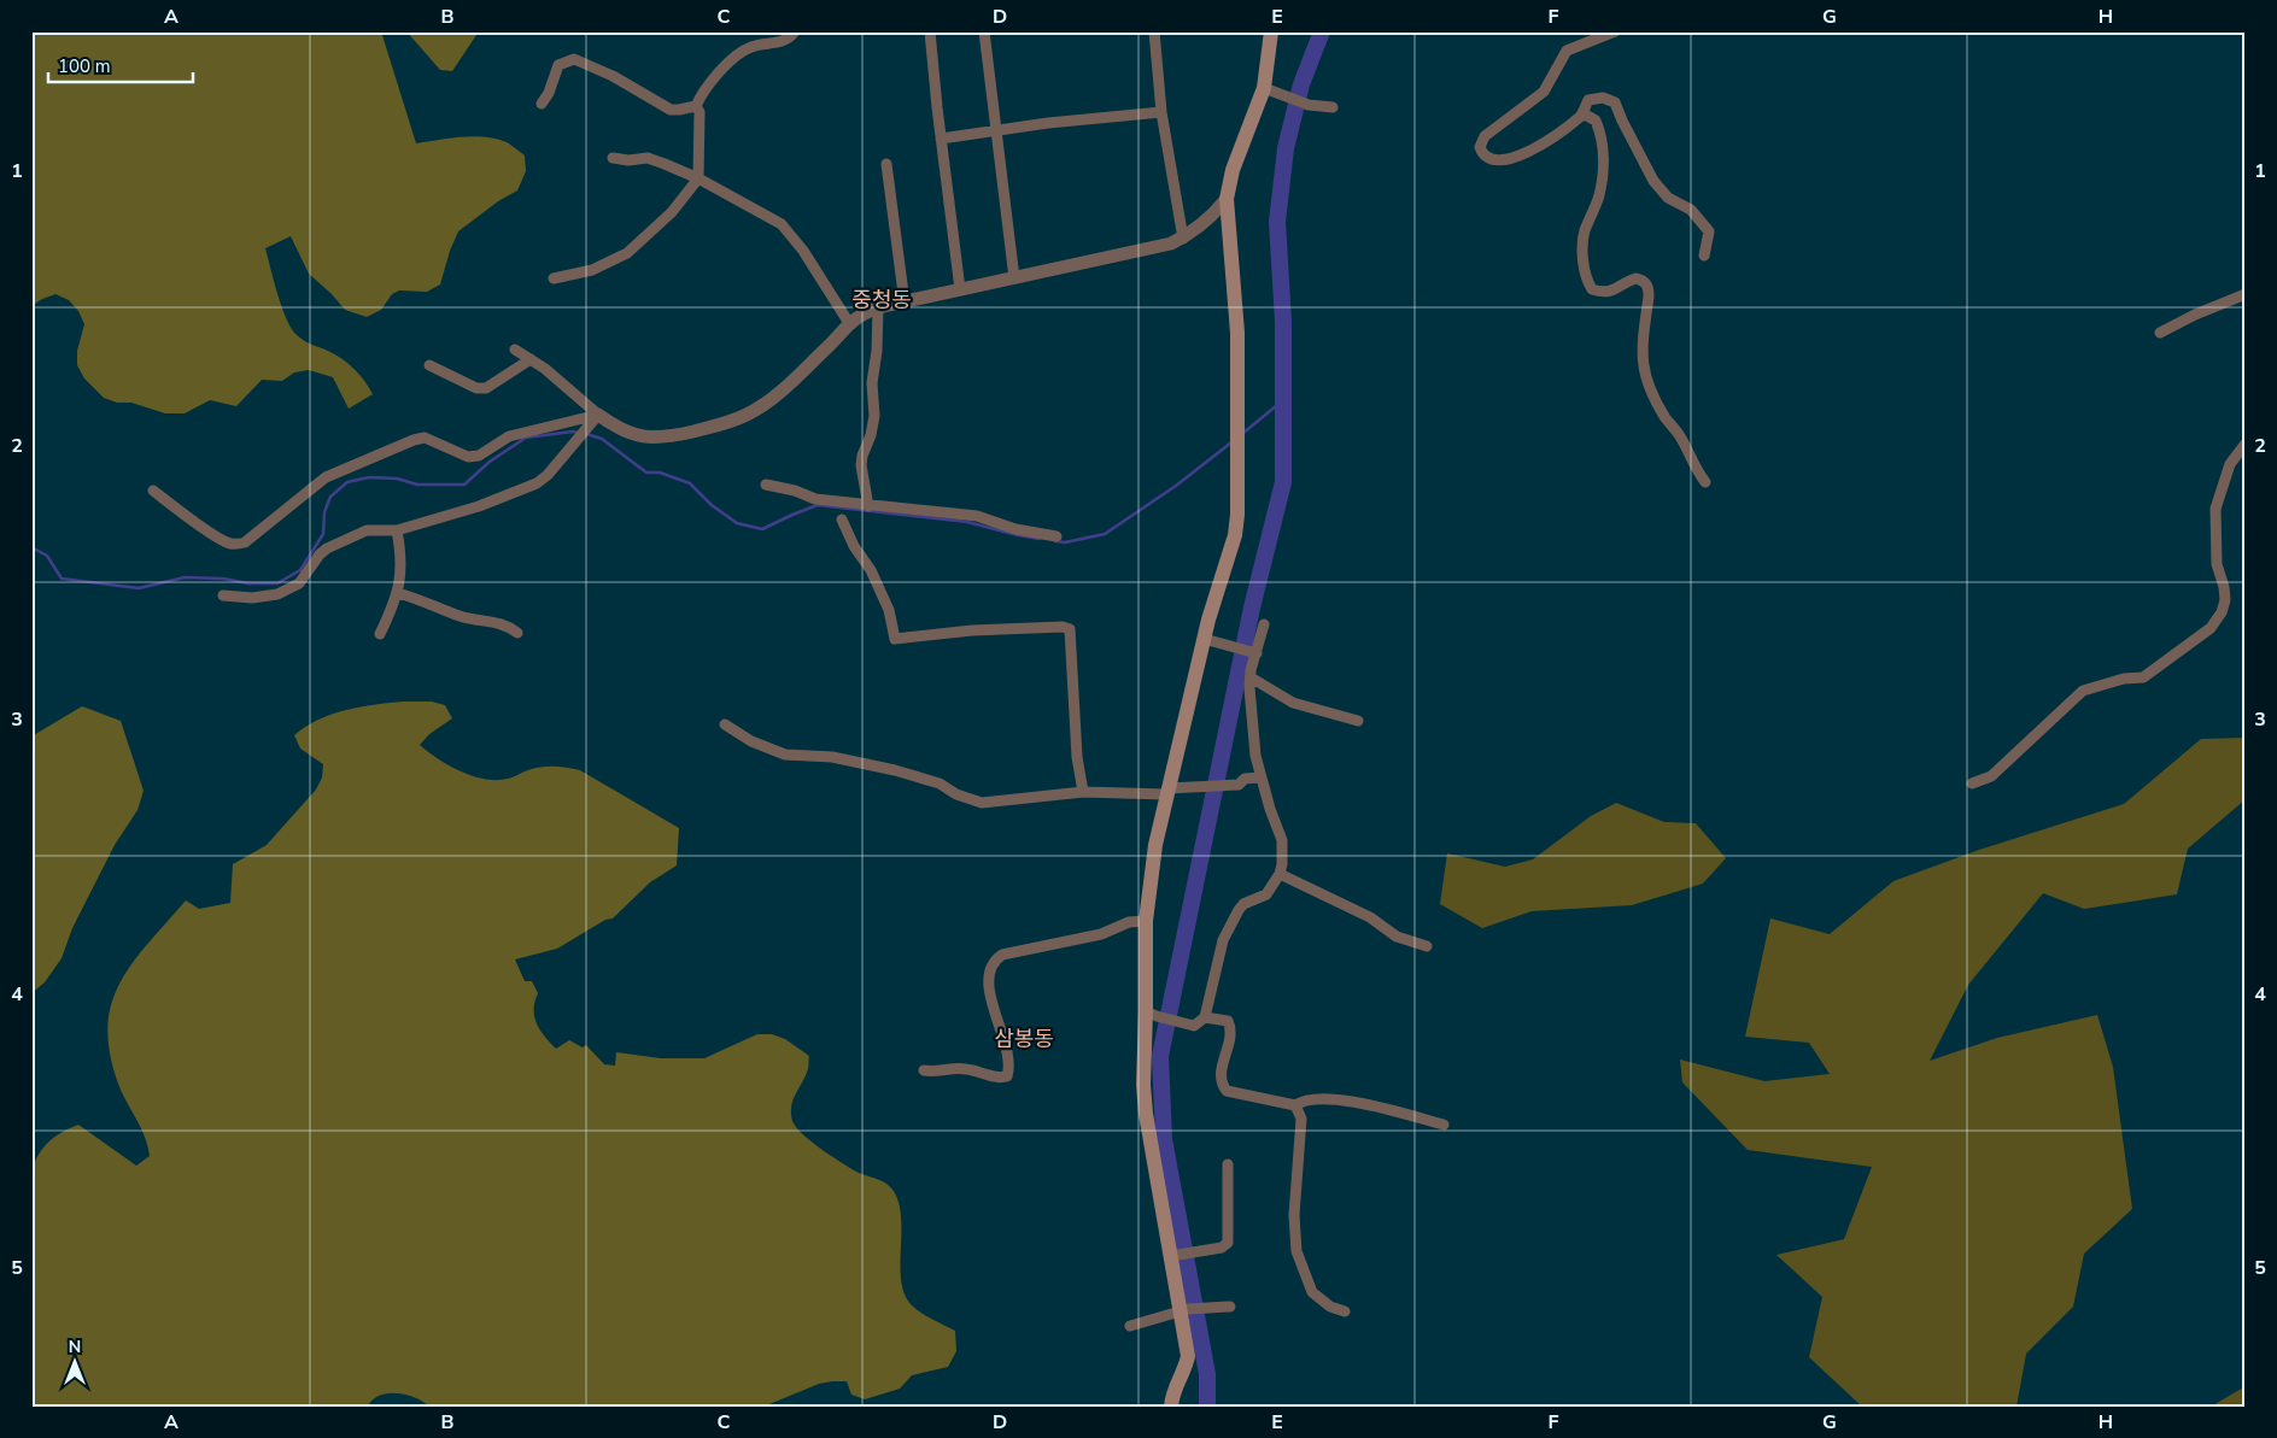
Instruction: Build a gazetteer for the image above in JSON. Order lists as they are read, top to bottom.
{
  "districts": ["중청동", "삼봉동"],
  "scale_bar": "100 m",
  "north": "top",
  "grid": {
    "columns": [
      "A",
      "B",
      "C",
      "D",
      "E",
      "F",
      "G",
      "H"
    ],
    "rows": [
      "1",
      "2",
      "3",
      "4",
      "5"
    ]
  }
}
